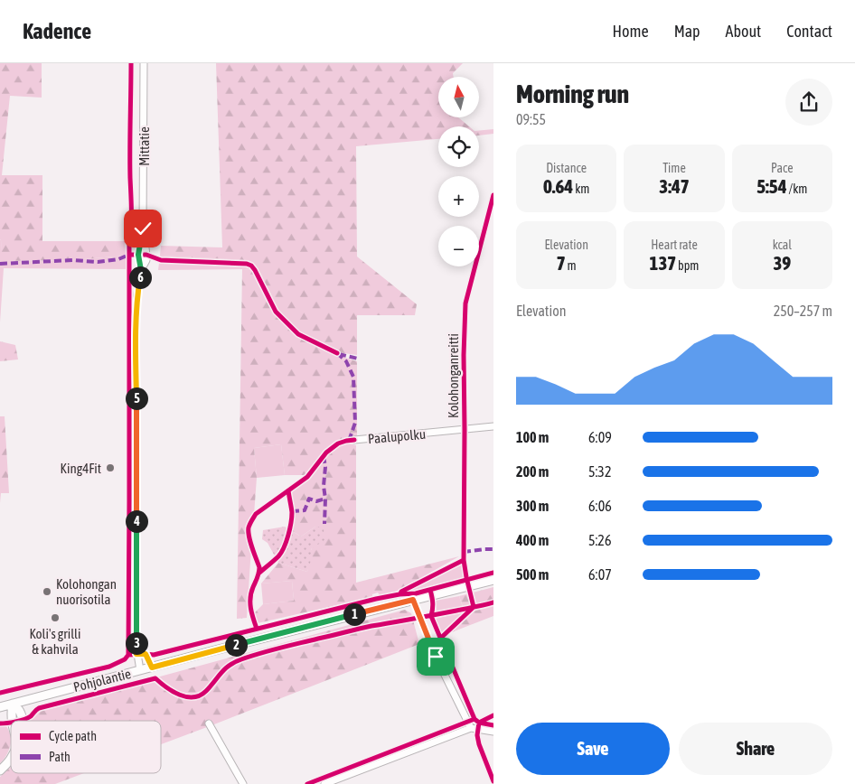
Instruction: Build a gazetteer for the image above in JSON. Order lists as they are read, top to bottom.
{
  "streets": {
    "street": ["Mittatie", "Paalupolku", "Pohjolantie"],
    "cycle path": ["Kolohonganreitti"]
  },
  "places": ["King4Fit", "Kolohongan nuorisotila", "Koli's grilli & kahvila"],
  "legend": ["Cycle path", "Path"],
  "north": "top",
  "page": {
    "header": "Kadence",
    "nav": [
      "Home",
      "Map",
      "About",
      "Contact"
    ],
    "heading": ["Morning run", "09:55"],
    "map_buttons": ["+", "−"],
    "stats": [
      ["Distance", "0.64 km"],
      ["Time", "3:47"],
      ["Pace", "5:54 /km"],
      ["Elevation", "7 m"],
      ["Heart rate", "137 bpm"],
      ["kcal", "39"]
    ],
    "pins": [
      "6",
      "5",
      "4",
      "1",
      "3",
      "2"
    ],
    "chart": ["Elevation", "250–257 m"],
    "list": [
      {
        "name": "100 m",
        "note": "6:09"
      },
      {
        "name": "200 m",
        "note": "5:32"
      },
      {
        "name": "300 m",
        "note": "6:06"
      },
      {
        "name": "400 m",
        "note": "5:26"
      },
      {
        "name": "500 m",
        "note": "6:07"
      }
    ],
    "buttons": ["Save", "Share"]
  }
}
